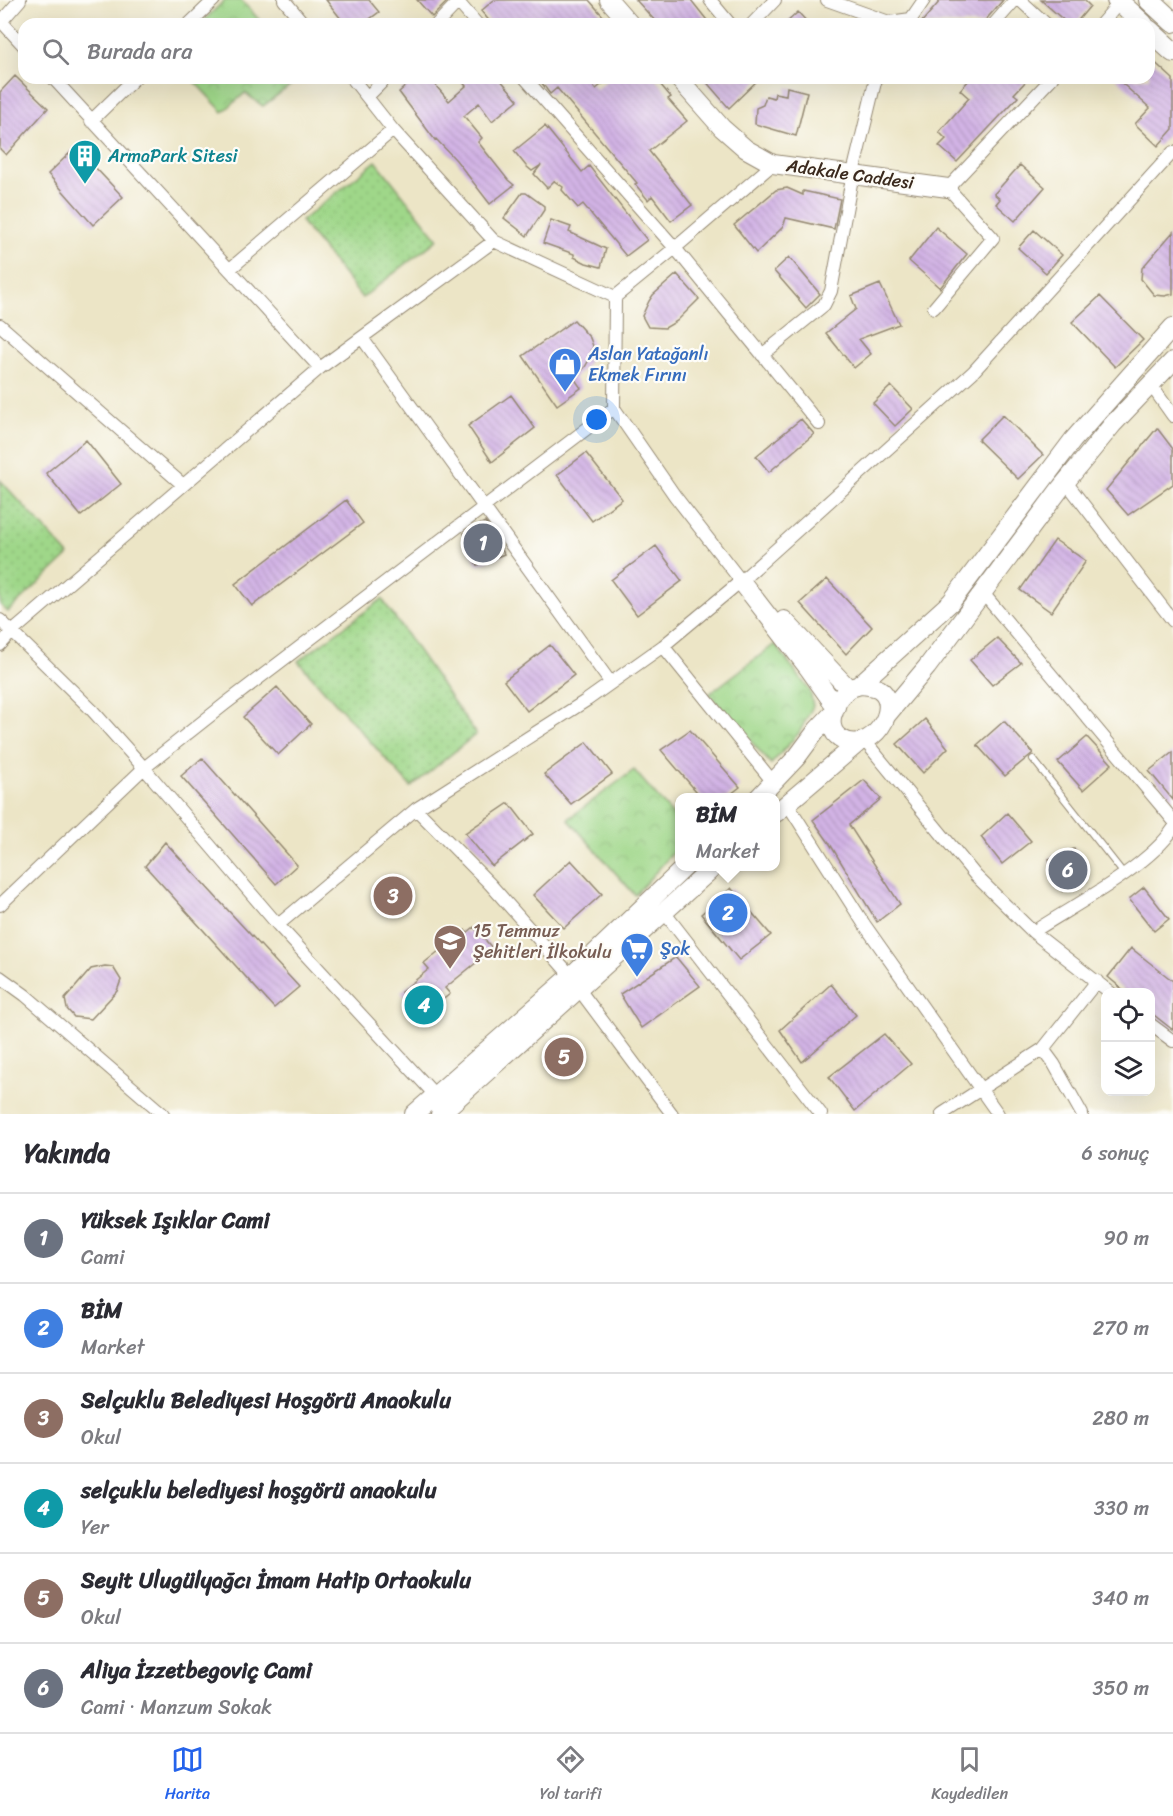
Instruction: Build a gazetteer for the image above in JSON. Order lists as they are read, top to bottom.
{
  "streets": {
    "street": ["Adakale Caddesi"]
  },
  "places": {
    "building": ["ArmaPark Sitesi"],
    "shop": ["Aslan Yatağanlı Ekmek Fırını"],
    "school or university": ["15 Temmuz Şehitleri İlkokulu"],
    "supermarket": ["Şok"]
  },
  "page": {
    "search": "Burada ara",
    "pins": [
      "1",
      "6",
      "3",
      "2",
      "4",
      "5"
    ],
    "popup": ["BİM", "Market"],
    "heading": ["Yakında", "6 sonuç"],
    "list": [
      {
        "mark": "1",
        "name": "Yüksek Işıklar Cami",
        "note": "Cami",
        "value": "90 m"
      },
      {
        "mark": "2",
        "name": "BİM",
        "note": "Market",
        "value": "270 m"
      },
      {
        "mark": "3",
        "name": "Selçuklu Belediyesi Hoşgörü Anaokulu",
        "note": "Okul",
        "value": "280 m"
      },
      {
        "mark": "4",
        "name": "selçuklu belediyesi hoşgörü anaokulu",
        "note": "Yer",
        "value": "330 m"
      },
      {
        "mark": "5",
        "name": "Seyit Ulugülyağcı İmam Hatip Ortaokulu",
        "note": "Okul",
        "value": "340 m"
      },
      {
        "mark": "6",
        "name": "Aliya İzzetbegoviç Cami",
        "note": "Cami · Manzum Sokak",
        "value": "350 m"
      }
    ],
    "nav": ["Harita", "Yol tarifi", "Kaydedilen"]
  }
}
